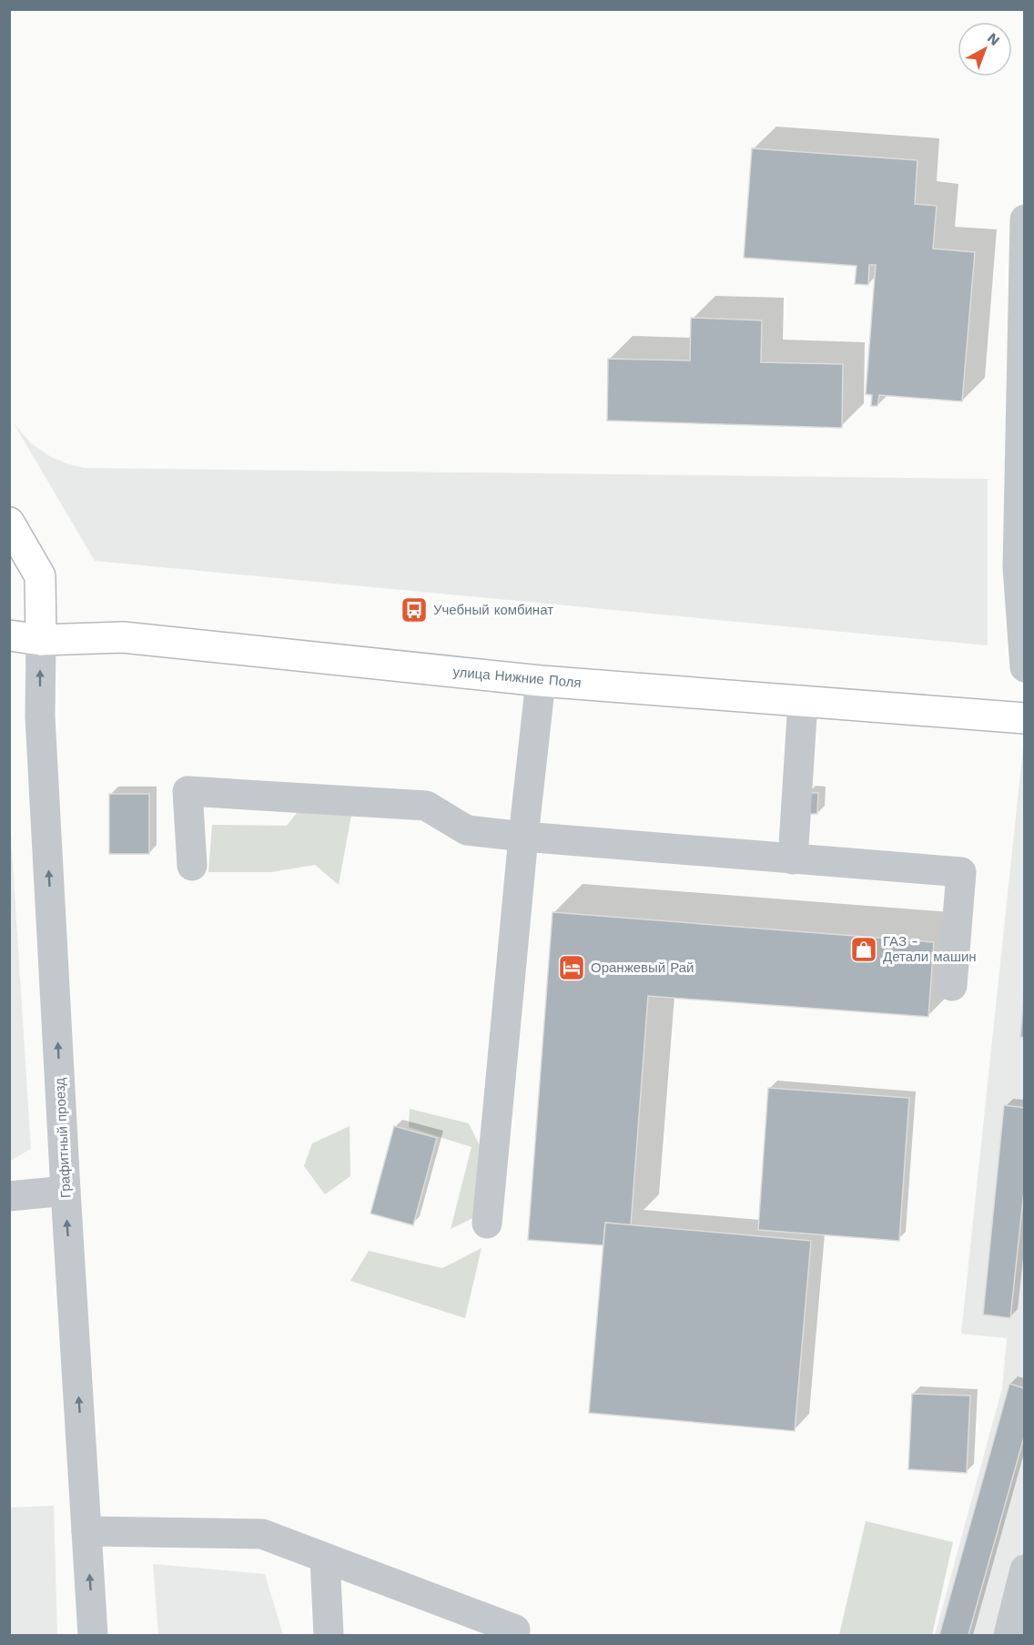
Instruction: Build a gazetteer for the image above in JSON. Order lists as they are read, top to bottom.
{
  "streets": {
    "main road": ["улица Нижние Поля"],
    "street": ["Графитный проезд"]
  },
  "crossings": [
    ["улица Нижние Поля", "Графитный проезд"]
  ],
  "one_way": ["Графитный проезд"],
  "places": {
    "bus stop": ["Учебный комбинат"],
    "shop": ["ГАЗ - Детали машин"],
    "hotel": ["Оранжевый Рай"]
  },
  "north": "top right"
}
